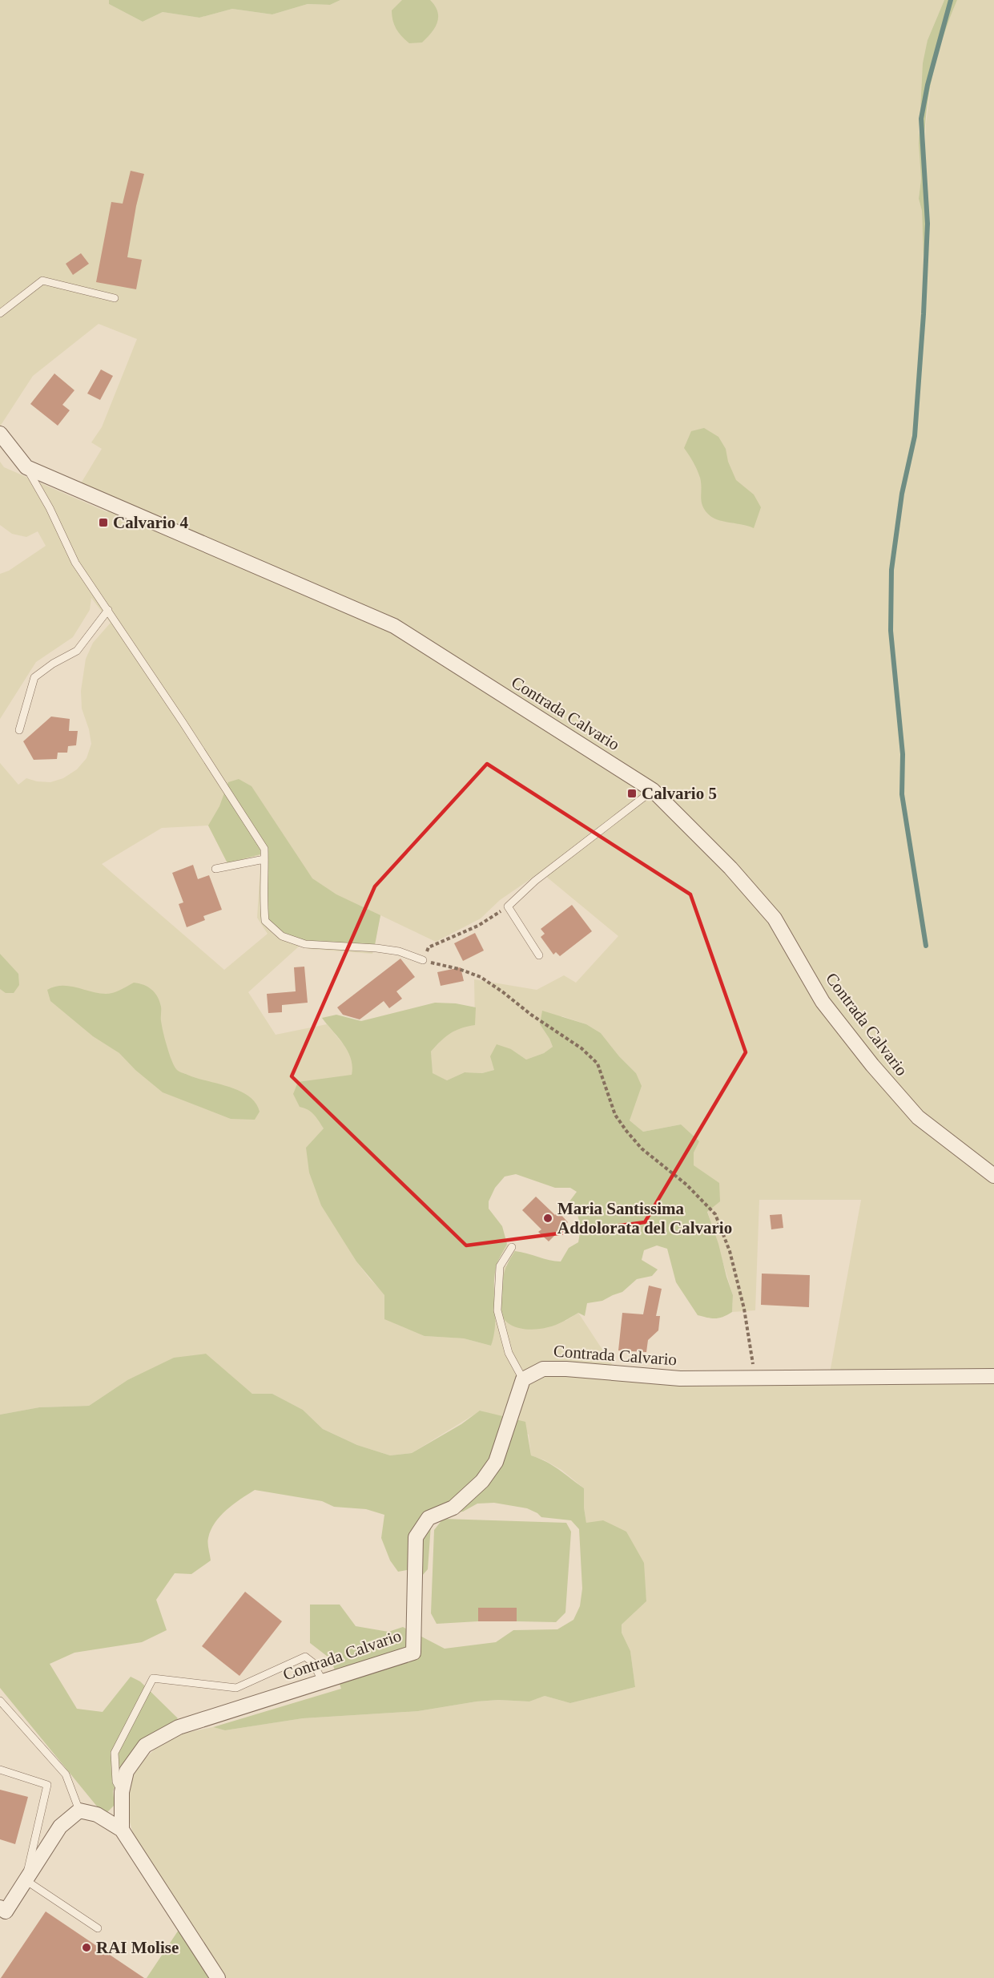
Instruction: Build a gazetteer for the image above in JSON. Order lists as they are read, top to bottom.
{
  "streets": {
    "street": ["Contrada Calvario"]
  },
  "places": {
    "transit": ["Calvario 4", "Calvario 5"],
    "other": ["Maria Santissima Addolorata del Calvario", "RAI Molise"]
  }
}
